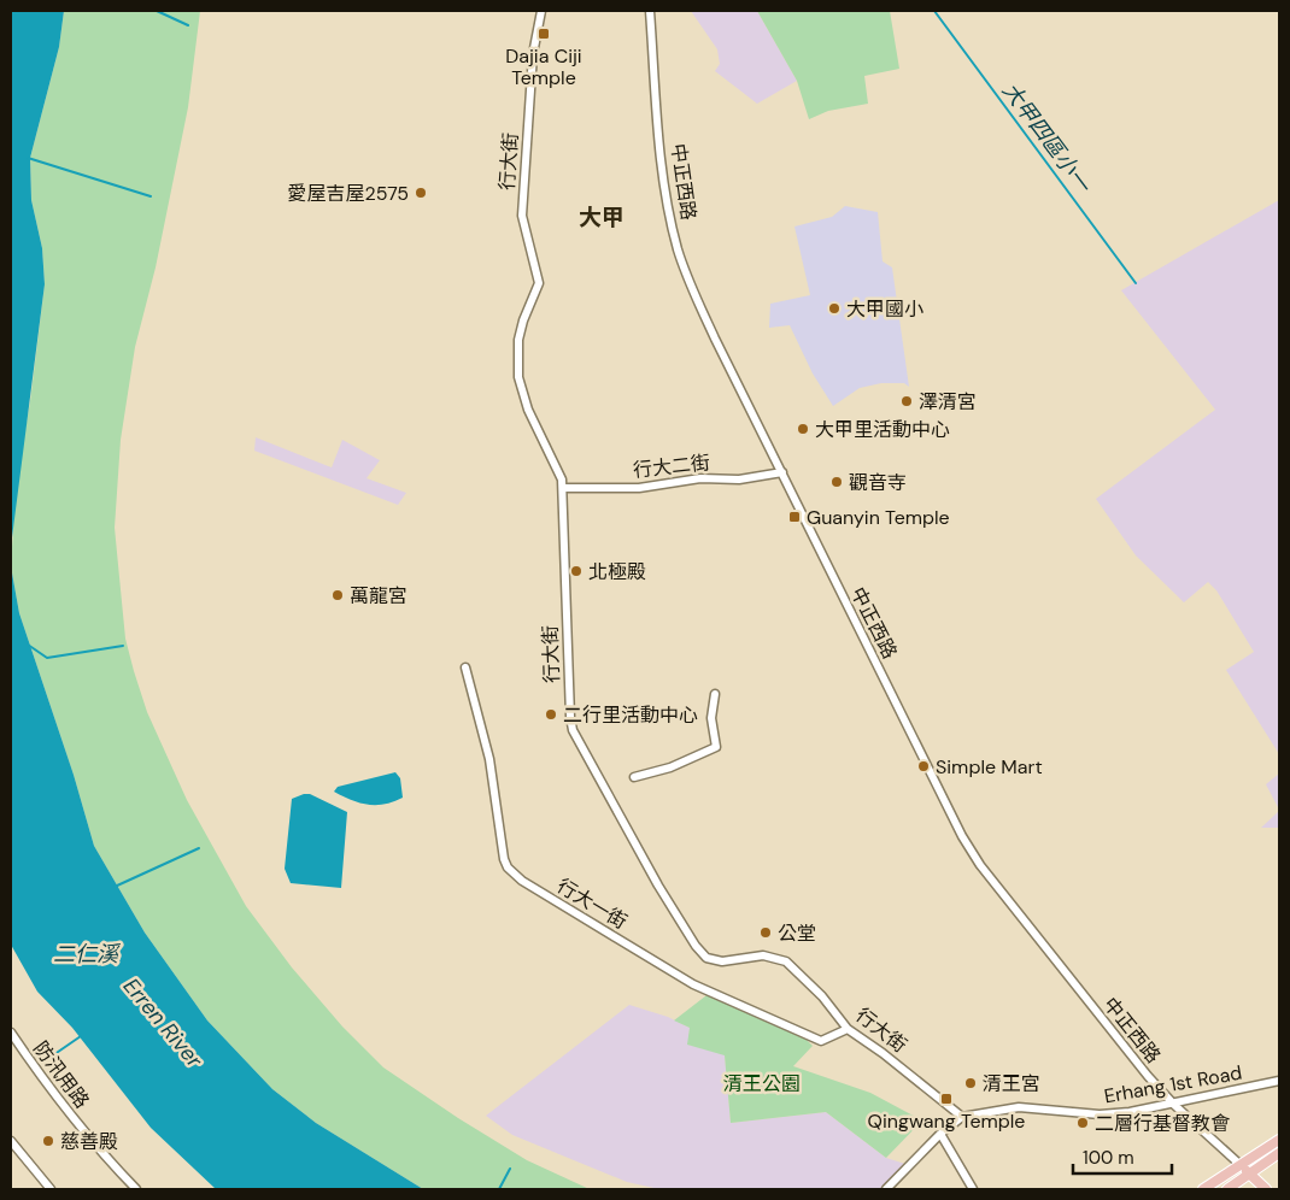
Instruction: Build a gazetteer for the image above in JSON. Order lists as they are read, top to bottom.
{
  "streets": {
    "street": [
      "行大街",
      "中正西路",
      "行大二街",
      "行大一街",
      "防汛用路",
      "Erhang 1st Road"
    ]
  },
  "crossings": [
    ["行大街", "行大二街"],
    ["行大街", "行大一街"],
    ["行大街", "Erhang 1st Road"],
    ["中正西路", "行大二街"],
    ["中正西路", "Erhang 1st Road"]
  ],
  "districts": ["大甲"],
  "water": ["大甲四區小一", "二仁溪", "Erren River"],
  "parks": ["清王公園"],
  "places": {
    "transit": ["Dajia Ciji Temple", "Guanyin Temple", "Qingwang Temple"],
    "other": [
      "愛屋吉屋2575",
      "大甲國小",
      "澤清宮",
      "大甲里活動中心",
      "觀音寺",
      "北極殿",
      "萬龍宮",
      "二行里活動中心",
      "Simple Mart",
      "公堂",
      "清王宮",
      "二層行基督教會",
      "慈善殿"
    ]
  },
  "scale_bar": "100 m"
}
